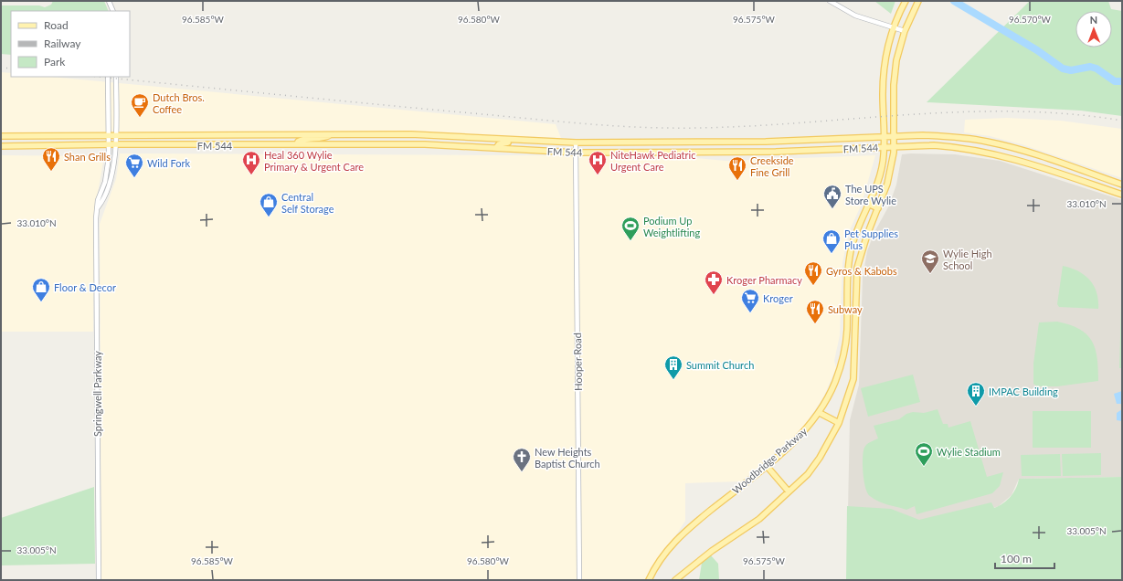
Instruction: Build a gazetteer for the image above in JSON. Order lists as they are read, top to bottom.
{
  "streets": {
    "main road": ["FM 544", "Woodbridge Parkway"],
    "street": ["Hooper Road", "Springwell Parkway"]
  },
  "crossings": [
    ["FM 544", "Hooper Road"],
    ["FM 544", "Springwell Parkway"],
    ["FM 544", "Woodbridge Parkway"]
  ],
  "places": {
    "cafe": ["Dutch Bros. Coffee"],
    "restaurant": [
      "Shan Grills",
      "Creekside Fine Grill",
      "Gyros & Kabobs",
      "Subway"
    ],
    "hospital": ["Heal 360 Wylie Primary & Urgent Care", "NiteHawk Pediatric Urgent Care"],
    "supermarket": ["Wild Fork", "Kroger"],
    "public building": ["The UPS Store Wylie"],
    "shop": ["Central Self Storage", "Pet Supplies Plus", "Floor & Decor"],
    "sports": ["Podium Up Weightlifting", "Wylie Stadium"],
    "school or university": ["Wylie High School"],
    "pharmacy": ["Kroger Pharmacy"],
    "building": ["Summit Church", "IMPAC Building"],
    "church": ["New Heights Baptist Church"]
  },
  "legend": ["Road", "Railway", "Park"],
  "scale_bar": "100 m",
  "north": "top",
  "coordinates": [
    "96.585°W",
    "96.580°W",
    "96.575°W",
    "96.570°W",
    "33.010°N",
    "33.005°N"
  ]
}
